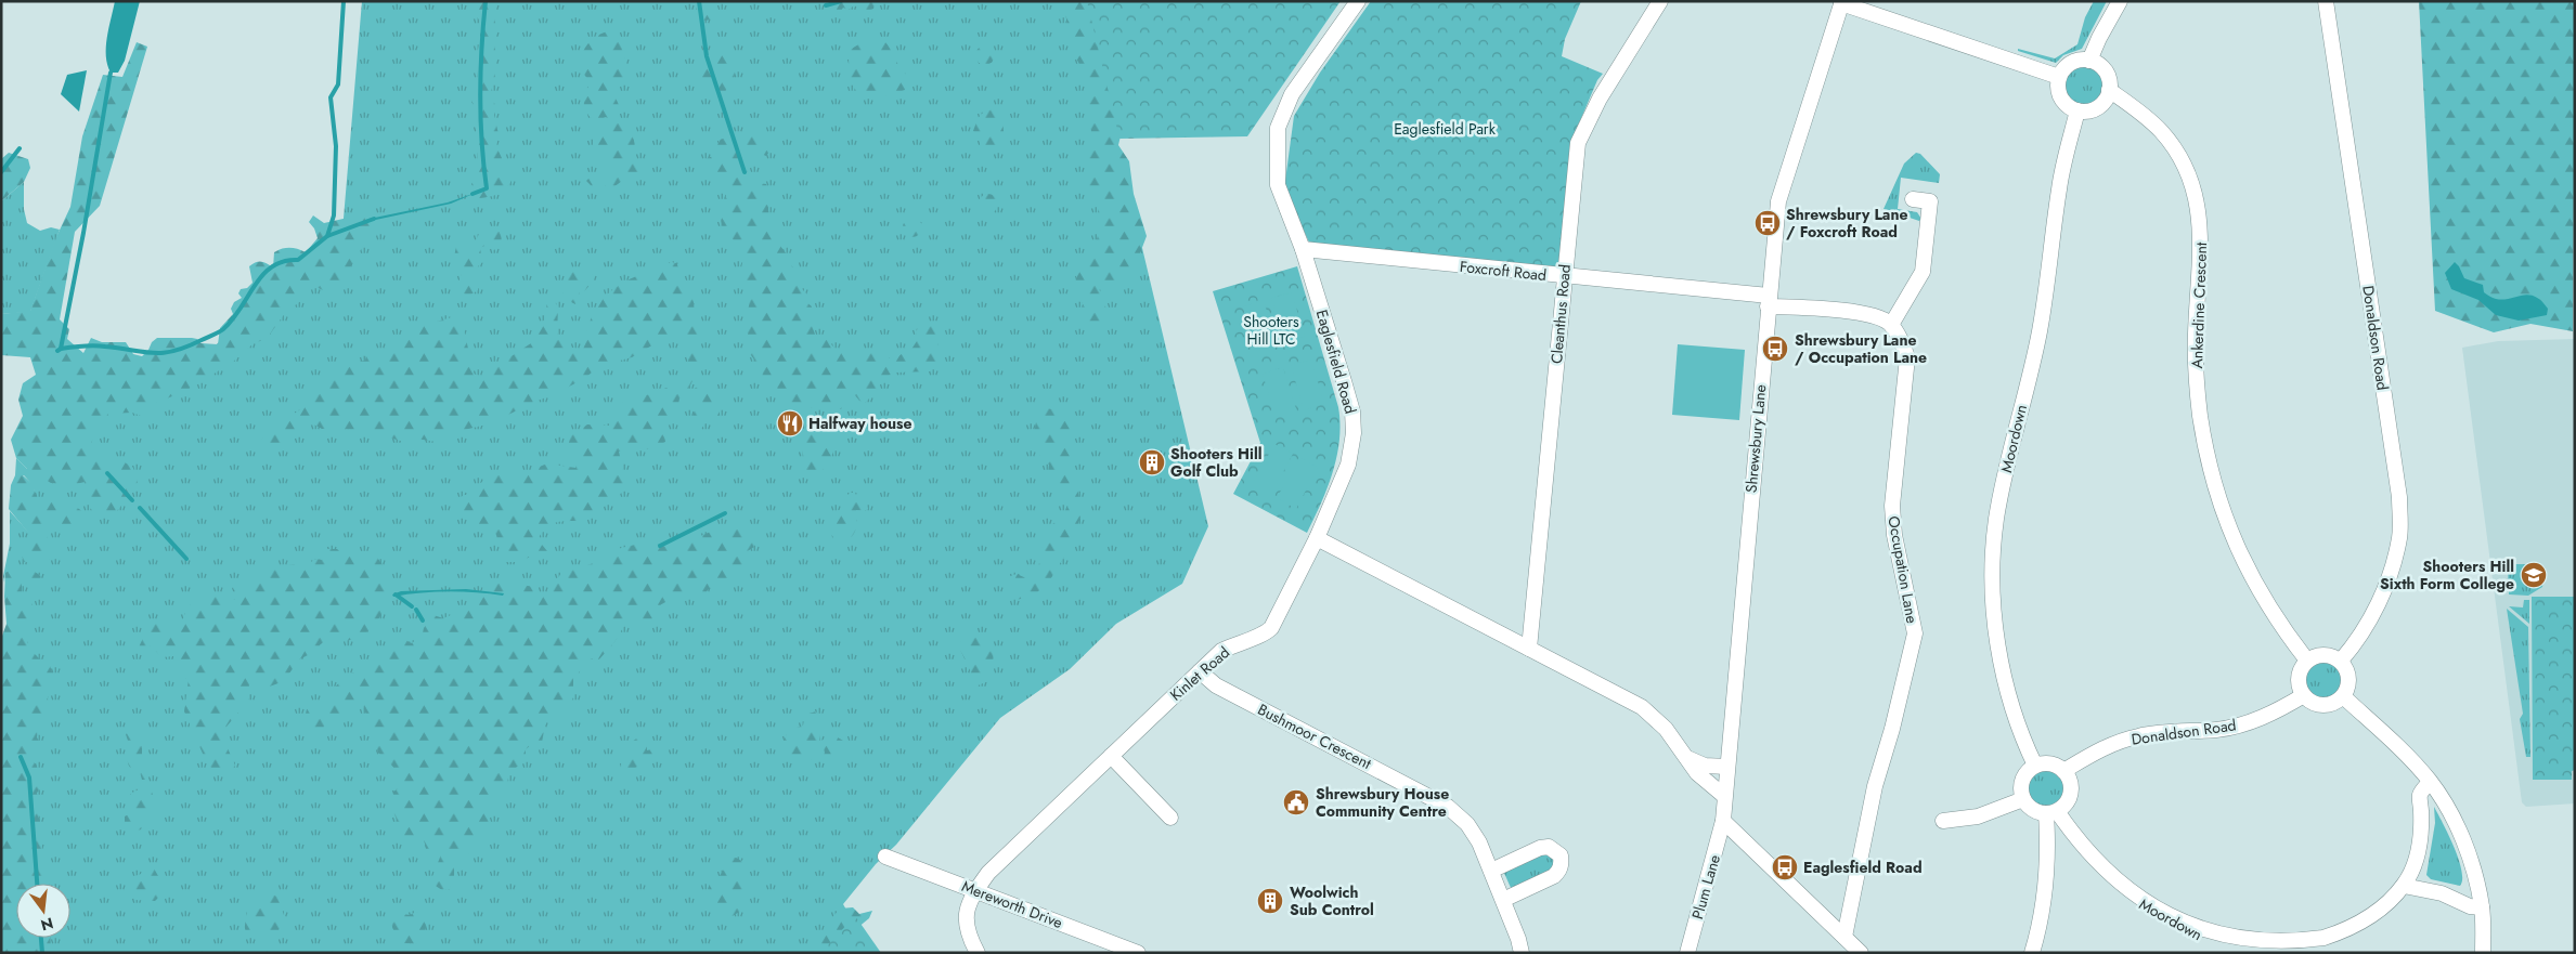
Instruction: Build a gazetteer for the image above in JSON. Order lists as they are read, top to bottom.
{
  "streets": {
    "street": [
      "Foxcroft Road",
      "Ankerdine Crescent",
      "Cleanthus Road",
      "Donaldson Road",
      "Eaglesfield Road",
      "Shrewsbury Lane",
      "Moordown",
      "Occupation Lane",
      "Kinlet Road",
      "Bushmoor Crescent",
      "Plum Lane",
      "Mereworth Drive"
    ]
  },
  "crossings": [
    ["Foxcroft Road", "Cleanthus Road"],
    ["Foxcroft Road", "Eaglesfield Road"],
    ["Foxcroft Road", "Shrewsbury Lane"],
    ["Ankerdine Crescent", "Donaldson Road"],
    ["Ankerdine Crescent", "Moordown"],
    ["Donaldson Road", "Moordown"],
    ["Eaglesfield Road", "Kinlet Road"],
    ["Shrewsbury Lane", "Plum Lane"],
    ["Kinlet Road", "Bushmoor Crescent"],
    ["Kinlet Road", "Mereworth Drive"]
  ],
  "parks": ["Eaglesfield Park", "Shooters Hill LTC"],
  "places": {
    "bus stop": ["Shrewsbury Lane / Foxcroft Road", "Shrewsbury Lane / Occupation Lane", "Eaglesfield Road"],
    "restaurant": ["Halfway house"],
    "building": ["Shooters Hill Golf Club", "Woolwich Sub Control"],
    "school or university": ["Shooters Hill Sixth Form College"],
    "public building": ["Shrewsbury House Community Centre"]
  },
  "north": "bottom"
}
